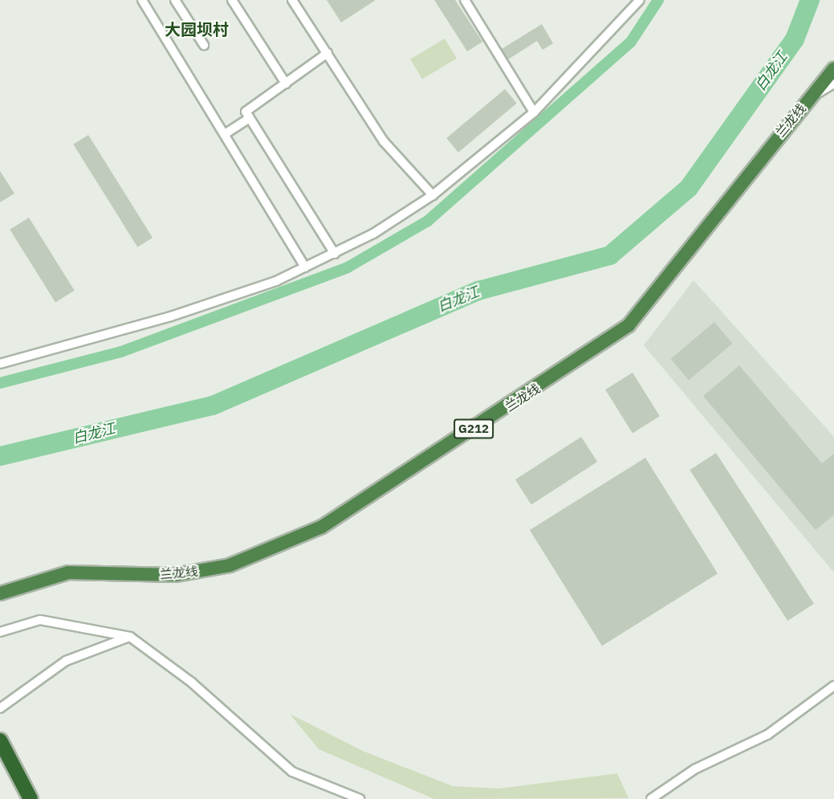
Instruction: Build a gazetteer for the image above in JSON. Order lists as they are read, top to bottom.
{
  "streets": {
    "highway": ["兰龙线", "G212"]
  },
  "districts": ["大园坝村"],
  "water": ["白龙江"]
}
